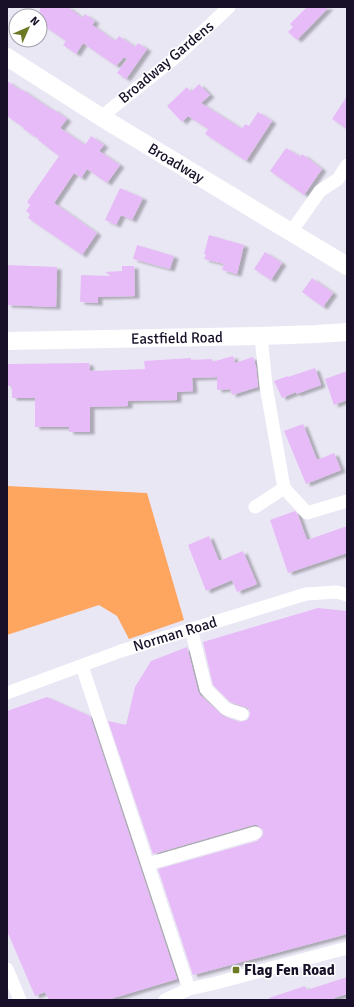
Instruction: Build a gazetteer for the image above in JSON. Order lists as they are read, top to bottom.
{
  "streets": {
    "street": [
      "Broadway Gardens",
      "Broadway",
      "Eastfield Road",
      "Norman Road"
    ]
  },
  "crossings": [
    ["Broadway Gardens", "Broadway"]
  ],
  "places": {
    "transit": ["Flag Fen Road"]
  },
  "north": "top right"
}
